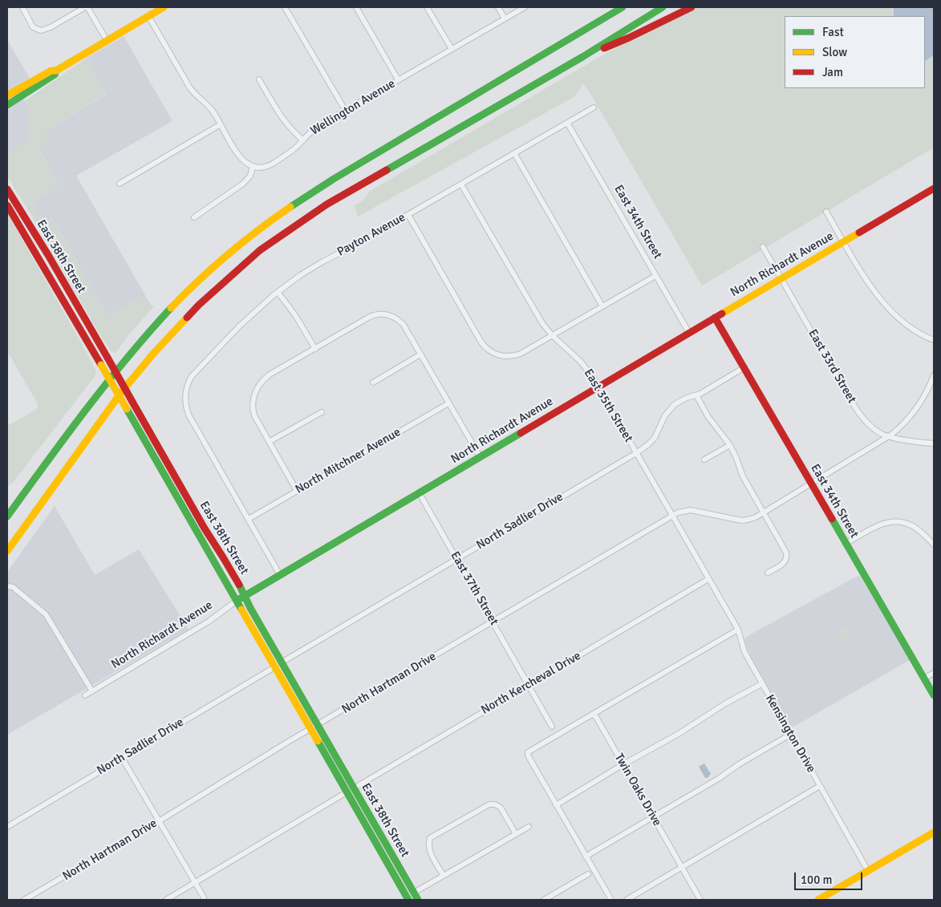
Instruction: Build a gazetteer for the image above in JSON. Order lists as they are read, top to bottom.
{
  "streets": {
    "main road": ["East 34th Street", "East 38th Street", "North Richardt Avenue"],
    "street": [
      "Wellington Avenue",
      "Payton Avenue",
      "East 33rd Street",
      "East 35th Street",
      "North Mitchner Avenue",
      "North Sadlier Drive",
      "East 37th Street",
      "North Hartman Drive",
      "North Kercheval Drive",
      "Kensington Drive",
      "Twin Oaks Drive"
    ]
  },
  "crossings": [
    ["East 34th Street", "Payton Avenue"],
    ["East 34th Street", "North Richardt Avenue"],
    ["East 34th Street", "North Sadlier Drive"],
    ["East 34th Street", "North Hartman Drive"],
    ["Payton Avenue", "East 35th Street"],
    ["Payton Avenue", "North Mitchner Avenue"],
    ["East 38th Street", "North Richardt Avenue"],
    ["East 38th Street", "North Sadlier Drive"],
    ["East 38th Street", "North Hartman Drive"],
    ["East 38th Street", "North Kercheval Drive"],
    ["North Richardt Avenue", "East 33rd Street"],
    ["North Richardt Avenue", "East 35th Street"],
    ["North Richardt Avenue", "East 37th Street"],
    ["East 33rd Street", "North Hartman Drive"],
    ["East 35th Street", "North Sadlier Drive"],
    ["East 35th Street", "North Hartman Drive"],
    ["East 35th Street", "North Kercheval Drive"],
    ["East 35th Street", "Kensington Drive"],
    ["North Sadlier Drive", "East 37th Street"],
    ["East 37th Street", "North Hartman Drive"],
    ["East 37th Street", "North Kercheval Drive"]
  ],
  "legend": ["Fast", "Slow", "Jam"],
  "scale_bar": "100 m"
}
